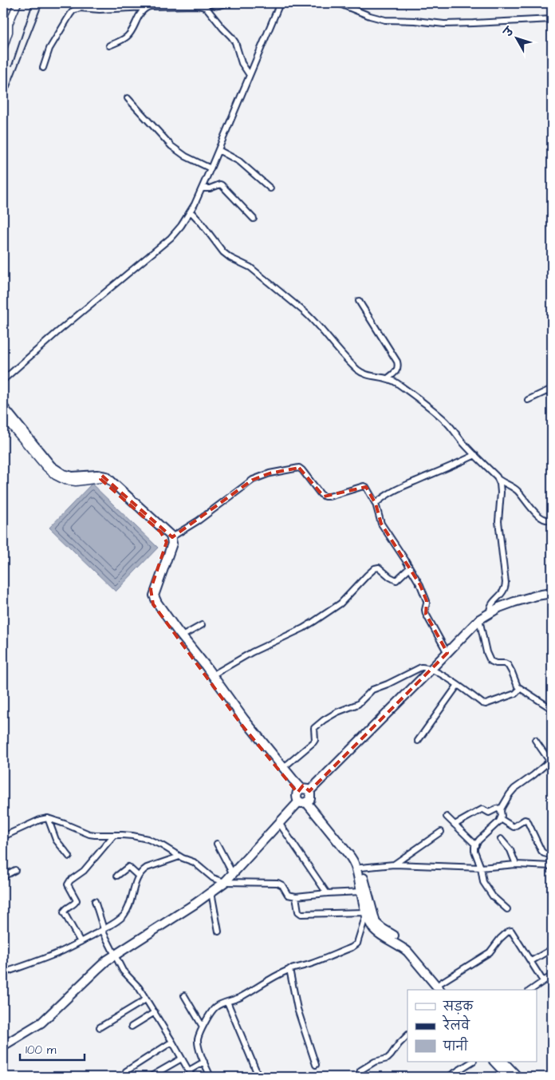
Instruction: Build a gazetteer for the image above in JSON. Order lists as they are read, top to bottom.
{
  "legend": ["सड़क", "रेलवे", "पानी"],
  "scale_bar": "100 m",
  "north": "top left"
}
